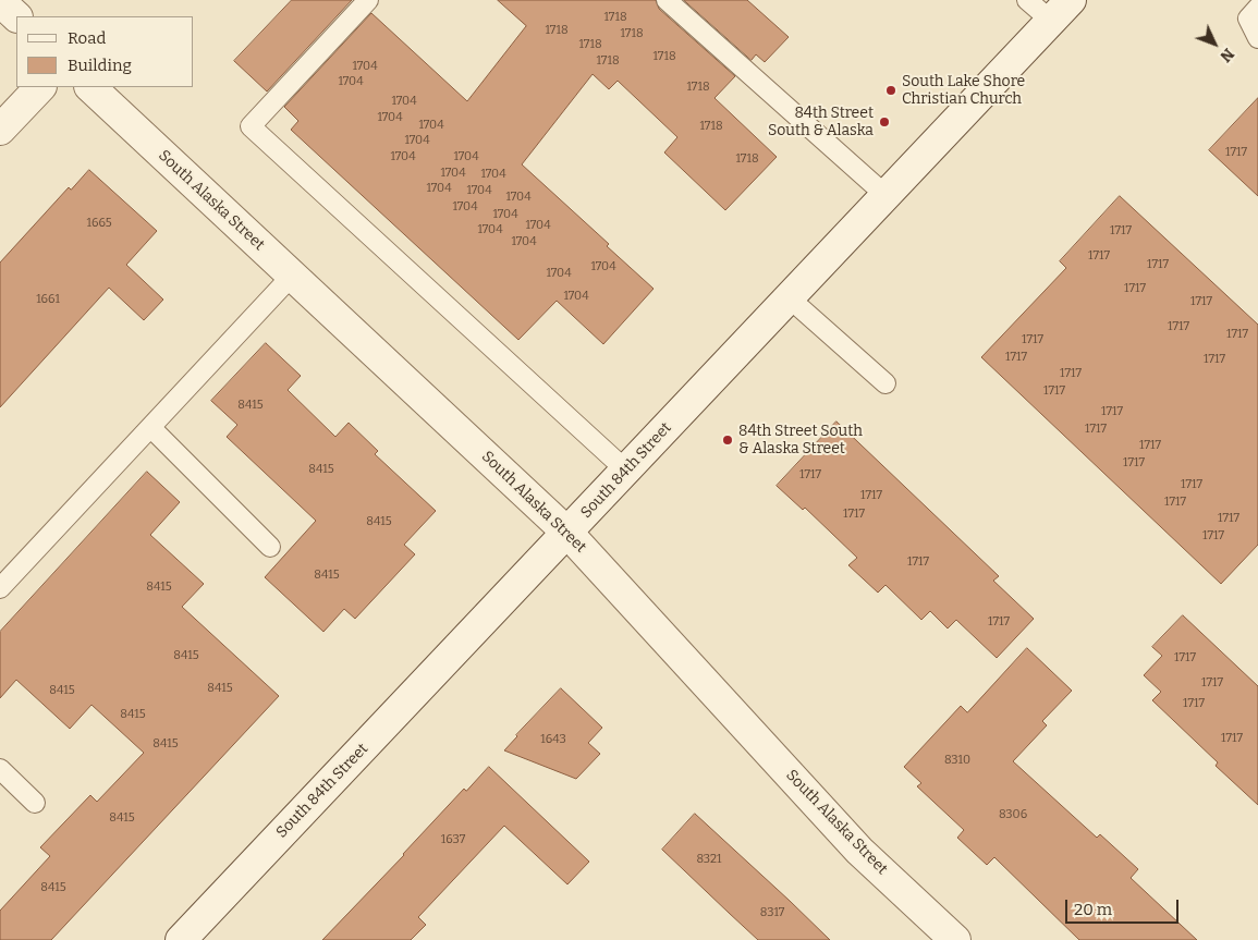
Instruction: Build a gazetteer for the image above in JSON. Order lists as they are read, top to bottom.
{
  "streets": {
    "main road": ["South Alaska Street", "South 84th Street"]
  },
  "crossings": [
    ["South Alaska Street", "South 84th Street"]
  ],
  "places": ["South Lake Shore Christian Church", "84th Street South & Alaska", "84th Street South & Alaska Street"],
  "house_numbers": [
    "1718",
    "1718",
    "1718",
    "1718",
    "1718",
    "1718",
    "1704",
    "1704",
    "1718",
    "1704",
    "1704",
    "1704",
    "1718",
    "1704",
    "1717",
    "1704",
    "1704",
    "1718",
    "1704",
    "1704",
    "1704",
    "1704",
    "1704",
    "1704",
    "1704",
    "1665",
    "1704",
    "1704",
    "1717",
    "1704",
    "1717",
    "1717",
    "1704",
    "1704",
    "1717",
    "1704",
    "1661",
    "1717",
    "1717",
    "1717",
    "1717",
    "1717",
    "1717",
    "1717",
    "1717",
    "8415",
    "1717",
    "1717",
    "1717",
    "1717",
    "8415",
    "1717",
    "1717",
    "1717",
    "1717",
    "1717",
    "1717",
    "8415",
    "1717",
    "1717",
    "8415",
    "8415",
    "1717",
    "8415",
    "1717",
    "1717",
    "8415",
    "8415",
    "1717",
    "8415",
    "1717",
    "1643",
    "8415",
    "8310",
    "8306",
    "8415",
    "1637",
    "8321",
    "8415",
    "8317"
  ],
  "legend": ["Road", "Building"],
  "scale_bar": "20 m",
  "north": "bottom right"
}
